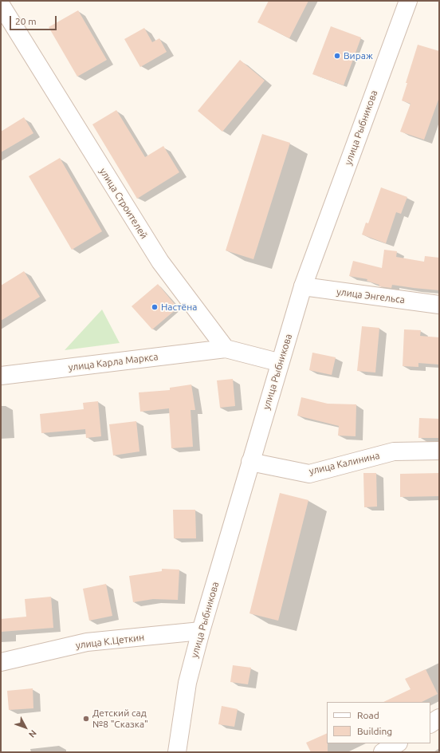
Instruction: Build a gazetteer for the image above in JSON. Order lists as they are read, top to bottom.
{
  "streets": {
    "street": [
      "улица Рыбникова",
      "улица Строителей",
      "улица Энгельса",
      "улица Карла Маркса",
      "улица Калинина",
      "улица К.Цеткин"
    ]
  },
  "crossings": [
    ["улица Рыбникова", "улица Энгельса"],
    ["улица Рыбникова", "улица Калинина"],
    ["улица Рыбникова", "улица К.Цеткин"],
    ["улица Строителей", "улица Карла Маркса"]
  ],
  "places": ["Вираж", "Настёна", "Детский сад №8 \"Сказка\""],
  "legend": ["Road", "Building"],
  "scale_bar": "20 m",
  "north": "bottom right"
}
